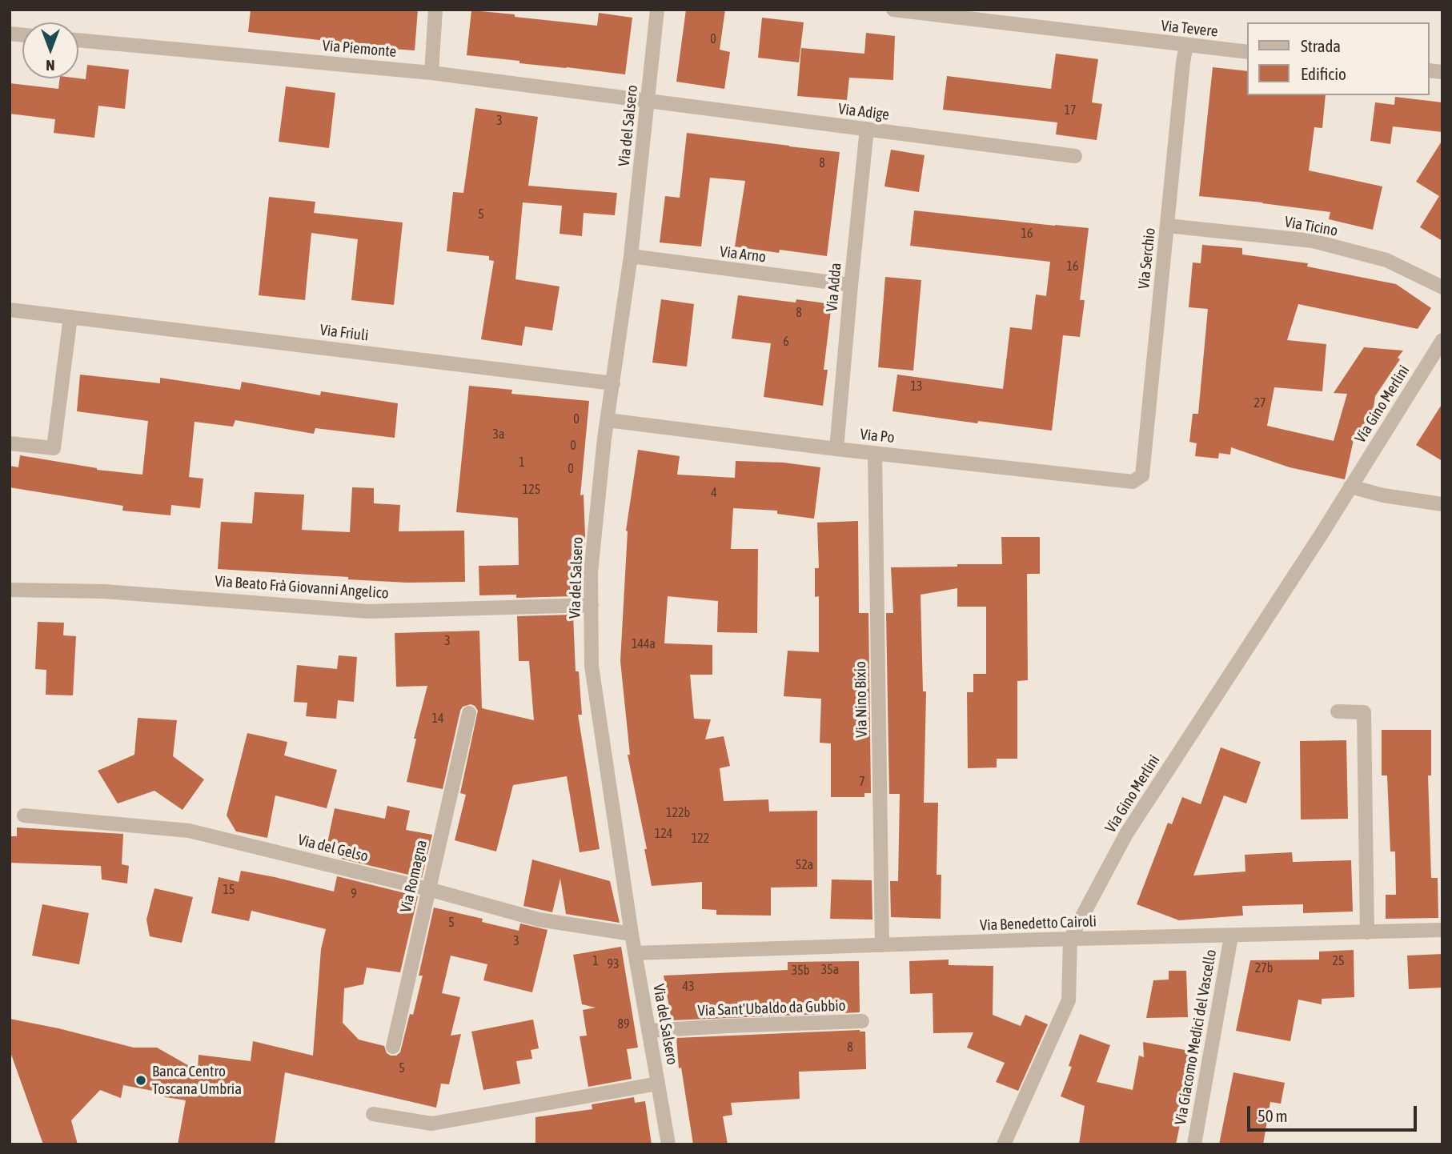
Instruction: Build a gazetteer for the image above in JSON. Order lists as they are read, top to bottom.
{
  "streets": {
    "street": [
      "Via Tevere",
      "Via Piemonte",
      "Via Adige",
      "Via del Salsero",
      "Via Ticino",
      "Via Arno",
      "Via Serchio",
      "Via Adda",
      "Via Friuli",
      "Via Gino Merlini",
      "Via Po",
      "Via Beato Frà Giovanni Angelico",
      "Via Nino Bixio",
      "Via del Gelso",
      "Via Romagna",
      "Via Benedetto Cairoli",
      "Via Sant'Ubaldo da Gubbio",
      "Via Giacomo Medici del Vascello"
    ]
  },
  "crossings": [
    ["Via Tevere", "Via Serchio"],
    ["Via Piemonte", "Via Adige"],
    ["Via Piemonte", "Via del Salsero"],
    ["Via Adige", "Via del Salsero"],
    ["Via Adige", "Via Adda"],
    ["Via del Salsero", "Via Arno"],
    ["Via del Salsero", "Via Friuli"],
    ["Via del Salsero", "Via Po"],
    ["Via del Salsero", "Via Beato Frà Giovanni Angelico"],
    ["Via del Salsero", "Via del Gelso"],
    ["Via del Salsero", "Via Benedetto Cairoli"],
    ["Via del Salsero", "Via Sant'Ubaldo da Gubbio"],
    ["Via Ticino", "Via Serchio"],
    ["Via Arno", "Via Adda"],
    ["Via Serchio", "Via Po"],
    ["Via Adda", "Via Po"],
    ["Via Gino Merlini", "Via Benedetto Cairoli"],
    ["Via Po", "Via Nino Bixio"],
    ["Via Nino Bixio", "Via Benedetto Cairoli"],
    ["Via del Gelso", "Via Romagna"],
    ["Via Benedetto Cairoli", "Via Giacomo Medici del Vascello"]
  ],
  "places": ["Banca Centro Toscana Umbria"],
  "house_numbers": [
    "0",
    "17",
    "3",
    "8",
    "5",
    "16",
    "16",
    "8",
    "6",
    "13",
    "27",
    "0",
    "3a",
    "0",
    "1",
    "0",
    "125",
    "4",
    "3",
    "144a",
    "14",
    "7",
    "122b",
    "124",
    "122",
    "52a",
    "15",
    "9",
    "5",
    "3",
    "1",
    "25",
    "93",
    "27b",
    "35a",
    "35b",
    "43",
    "89",
    "8",
    "5"
  ],
  "legend": ["Strada", "Edificio"],
  "scale_bar": "50 m",
  "north": "bottom"
}
